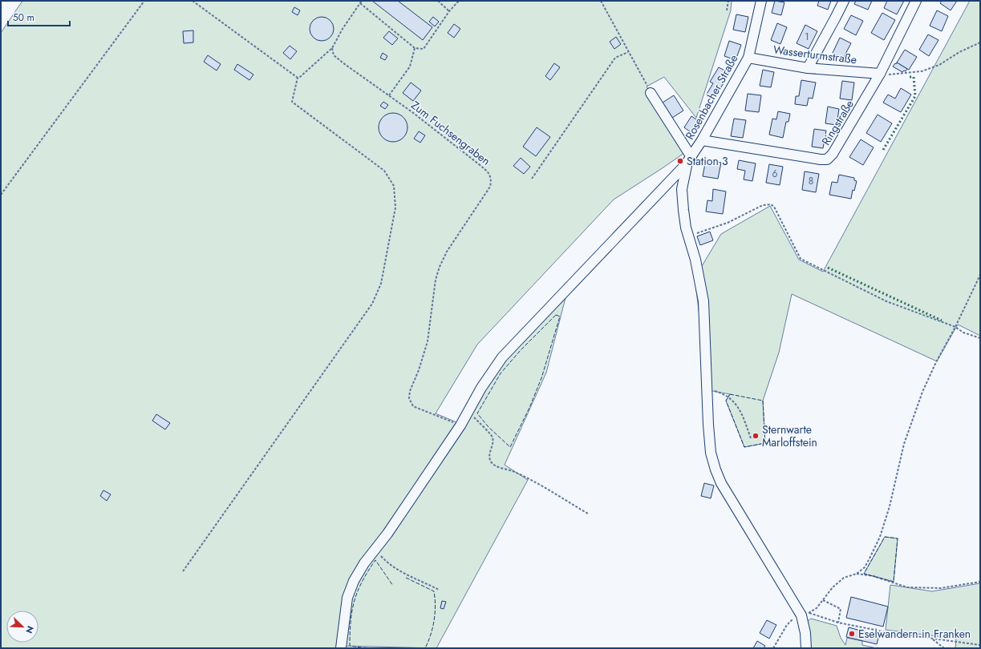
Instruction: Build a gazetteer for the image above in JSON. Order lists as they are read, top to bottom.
{
  "streets": {
    "street": ["Wasserturmstraße", "Rosenbacher Straße", "Ringstraße"],
    "path": ["Zum Fuchsengraben"]
  },
  "crossings": [
    ["Wasserturmstraße", "Rosenbacher Straße"],
    ["Wasserturmstraße", "Ringstraße"],
    ["Rosenbacher Straße", "Ringstraße"]
  ],
  "places": ["Station 3", "Sternwarte Marloffstein", "Eselwandern in Franken"],
  "house_numbers": ["1", "6", "8"],
  "scale_bar": "50 m",
  "north": "bottom right"
}
